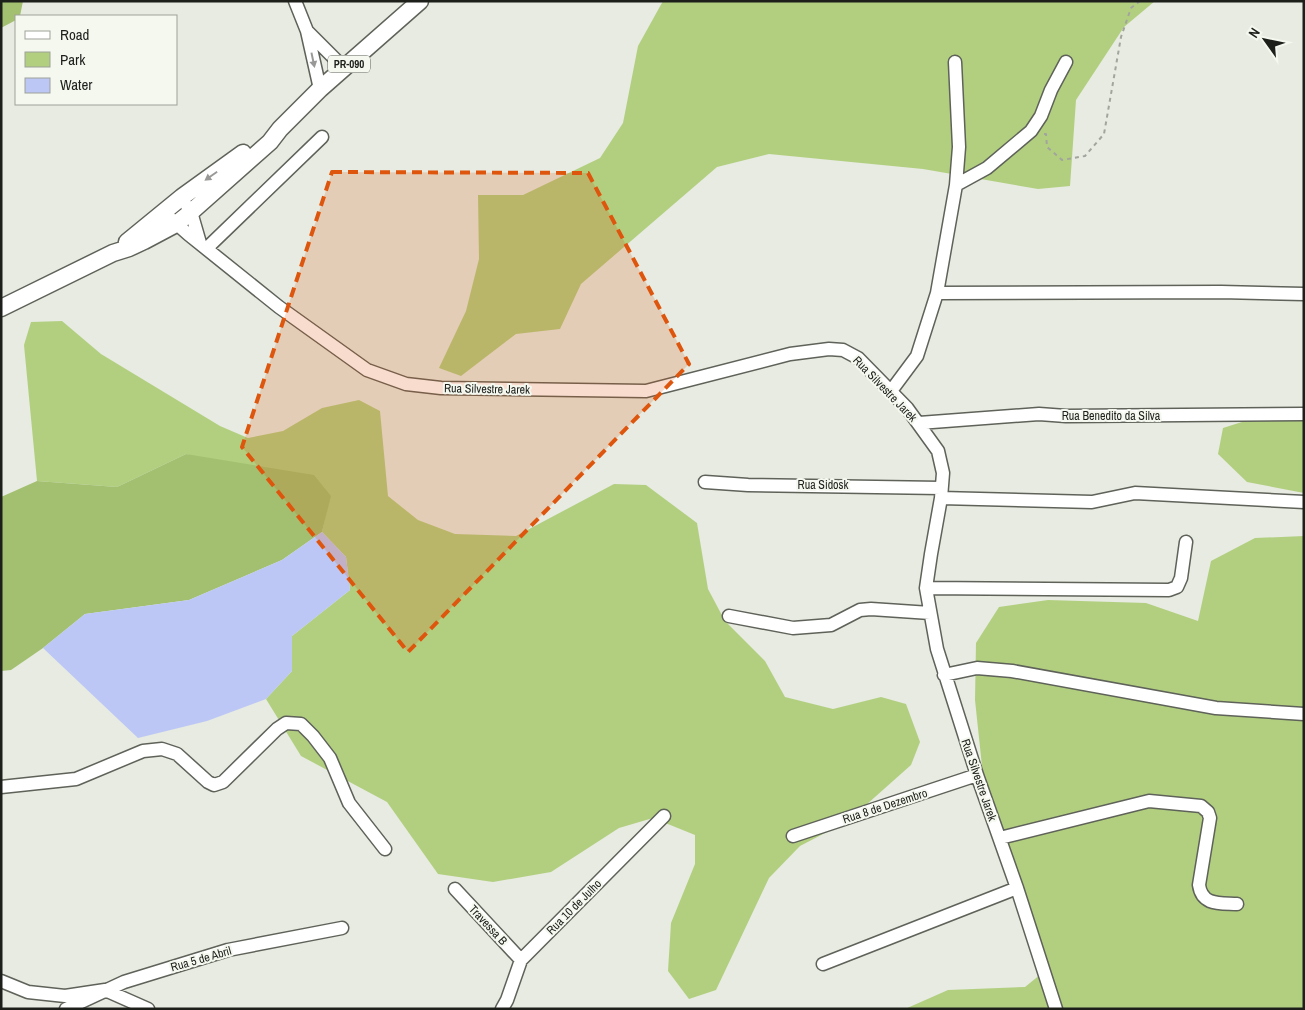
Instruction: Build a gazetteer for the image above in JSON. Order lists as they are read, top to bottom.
{
  "streets": {
    "main road": ["PR-090"],
    "street": [
      "Rua Silvestre Jarek",
      "Rua Benedito da Silva",
      "Rua Sidosk",
      "Rua 8 de Dezembro",
      "Rua 10 de Julho",
      "Travessa B",
      "Rua 5 de Abril"
    ]
  },
  "crossings": [
    ["PR-090", "Rua Silvestre Jarek"],
    ["Rua Silvestre Jarek", "Rua Benedito da Silva"],
    ["Rua Silvestre Jarek", "Rua Sidosk"],
    ["Rua Silvestre Jarek", "Rua 8 de Dezembro"],
    ["Rua 10 de Julho", "Travessa B"]
  ],
  "legend": ["Road", "Park", "Water"],
  "north": "top left"
}
